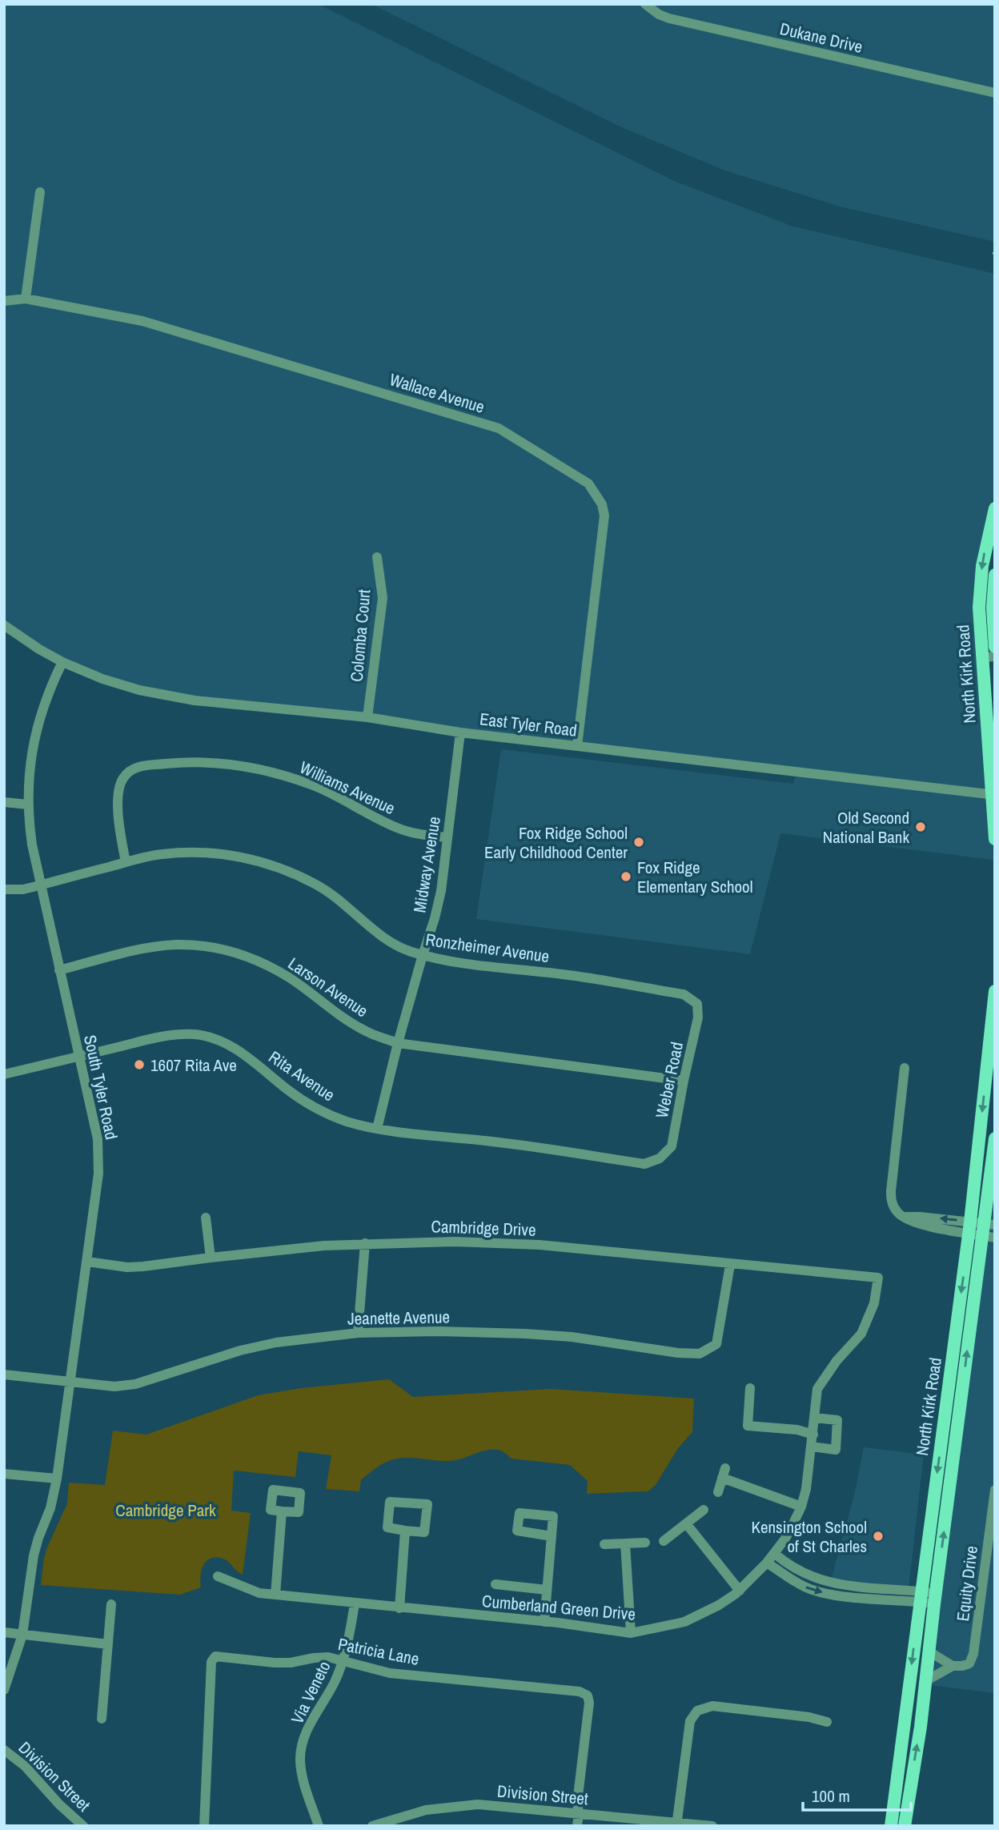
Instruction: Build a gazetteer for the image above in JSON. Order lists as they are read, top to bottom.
{
  "streets": {
    "main road": ["North Kirk Road"],
    "street": [
      "Dukane Drive",
      "Wallace Avenue",
      "Colomba Court",
      "East Tyler Road",
      "Williams Avenue",
      "Midway Avenue",
      "Ronzheimer Avenue",
      "Larson Avenue",
      "Rita Avenue",
      "Weber Road",
      "South Tyler Road",
      "Cambridge Drive",
      "Jeanette Avenue",
      "Equity Drive",
      "Cumberland Green Drive",
      "Patricia Lane",
      "Via Veneto",
      "Division Street"
    ]
  },
  "crossings": [
    ["Wallace Avenue", "East Tyler Road"],
    ["Colomba Court", "East Tyler Road"],
    ["North Kirk Road", "East Tyler Road"],
    ["North Kirk Road", "Equity Drive"],
    ["East Tyler Road", "Midway Avenue"],
    ["East Tyler Road", "South Tyler Road"],
    ["Williams Avenue", "Midway Avenue"],
    ["Williams Avenue", "Ronzheimer Avenue"],
    ["Midway Avenue", "Ronzheimer Avenue"],
    ["Midway Avenue", "Larson Avenue"],
    ["Midway Avenue", "Rita Avenue"],
    ["Ronzheimer Avenue", "Weber Road"],
    ["Ronzheimer Avenue", "South Tyler Road"],
    ["Larson Avenue", "Weber Road"],
    ["Larson Avenue", "South Tyler Road"],
    ["Rita Avenue", "Weber Road"],
    ["Rita Avenue", "South Tyler Road"],
    ["South Tyler Road", "Cambridge Drive"],
    ["South Tyler Road", "Jeanette Avenue"],
    ["Cambridge Drive", "Jeanette Avenue"],
    ["Cambridge Drive", "Cumberland Green Drive"],
    ["Cumberland Green Drive", "Via Veneto"],
    ["Patricia Lane", "Via Veneto"],
    ["Patricia Lane", "Division Street"]
  ],
  "parks": ["Cambridge Park"],
  "places": [
    "Old Second National Bank",
    "Fox Ridge School Early Childhood Center",
    "Fox Ridge Elementary School",
    "1607 Rita Ave",
    "Kensington School of St Charles"
  ],
  "scale_bar": "100 m"
}
